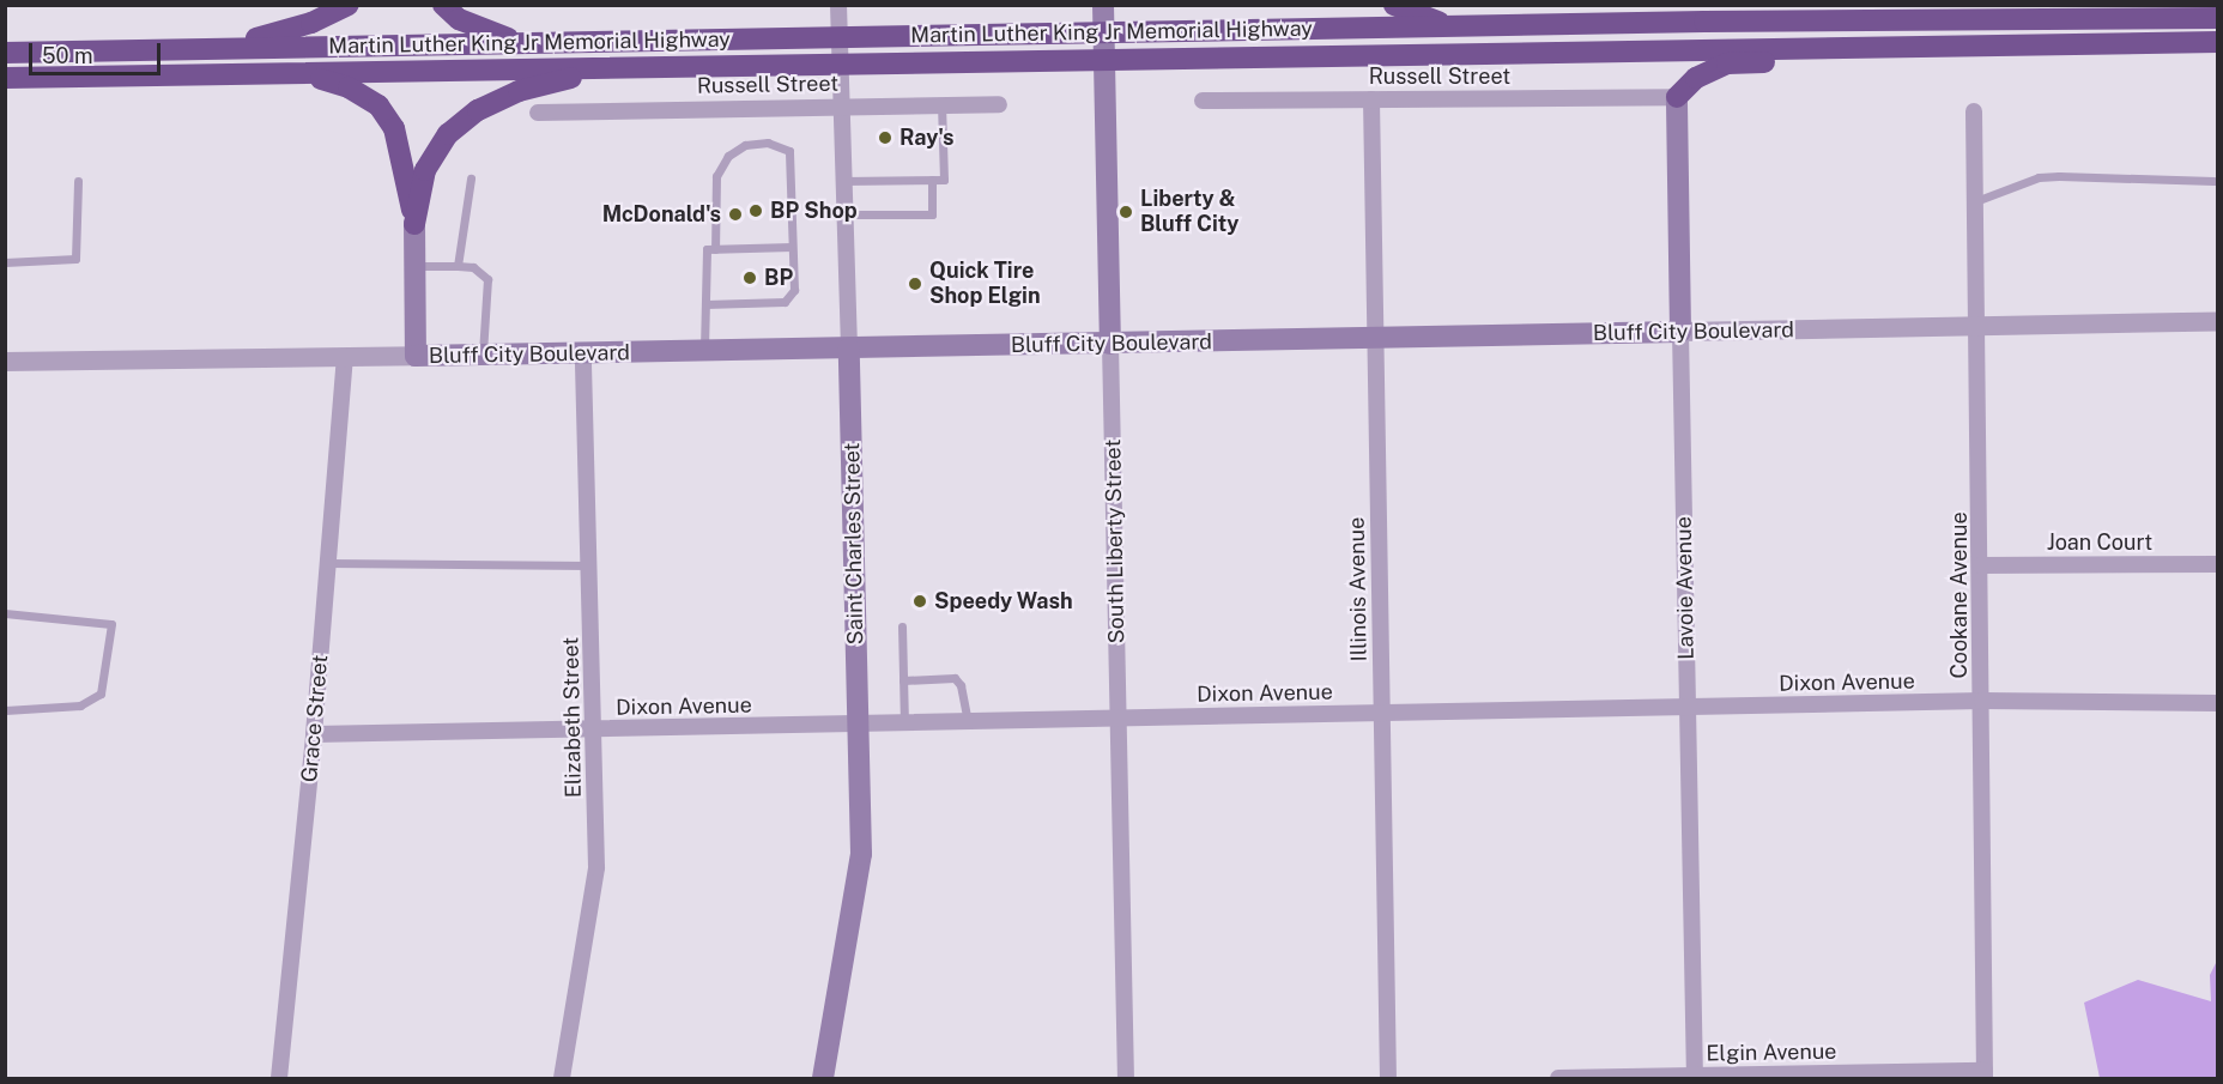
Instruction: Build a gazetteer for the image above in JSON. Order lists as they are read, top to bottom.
{
  "streets": {
    "highway": ["Martin Luther King Jr Memorial Highway"],
    "main road": [
      "Bluff City Boulevard",
      "South Liberty Street",
      "Saint Charles Street",
      "Lavoie Avenue"
    ],
    "street": [
      "Russell Street",
      "Joan Court",
      "Illinois Avenue",
      "Cookane Avenue",
      "Dixon Avenue",
      "Elizabeth Street",
      "Grace Street",
      "Elgin Avenue"
    ]
  },
  "crossings": [
    ["Russell Street", "Saint Charles Street"],
    ["Russell Street", "Lavoie Avenue"],
    ["Russell Street", "Illinois Avenue"],
    ["Bluff City Boulevard", "South Liberty Street"],
    ["Bluff City Boulevard", "Saint Charles Street"],
    ["Bluff City Boulevard", "Lavoie Avenue"],
    ["Bluff City Boulevard", "Illinois Avenue"],
    ["Bluff City Boulevard", "Cookane Avenue"],
    ["Bluff City Boulevard", "Elizabeth Street"],
    ["Bluff City Boulevard", "Grace Street"],
    ["South Liberty Street", "Dixon Avenue"],
    ["Joan Court", "Cookane Avenue"],
    ["Saint Charles Street", "Dixon Avenue"],
    ["Lavoie Avenue", "Dixon Avenue"],
    ["Lavoie Avenue", "Elgin Avenue"],
    ["Illinois Avenue", "Dixon Avenue"],
    ["Cookane Avenue", "Dixon Avenue"],
    ["Cookane Avenue", "Elgin Avenue"],
    ["Dixon Avenue", "Elizabeth Street"],
    ["Dixon Avenue", "Grace Street"]
  ],
  "places": [
    "Ray's",
    "BP Shop",
    "Liberty & Bluff City",
    "McDonald's",
    "BP",
    "Quick Tire Shop Elgin",
    "Speedy Wash"
  ],
  "scale_bar": "50 m"
}
